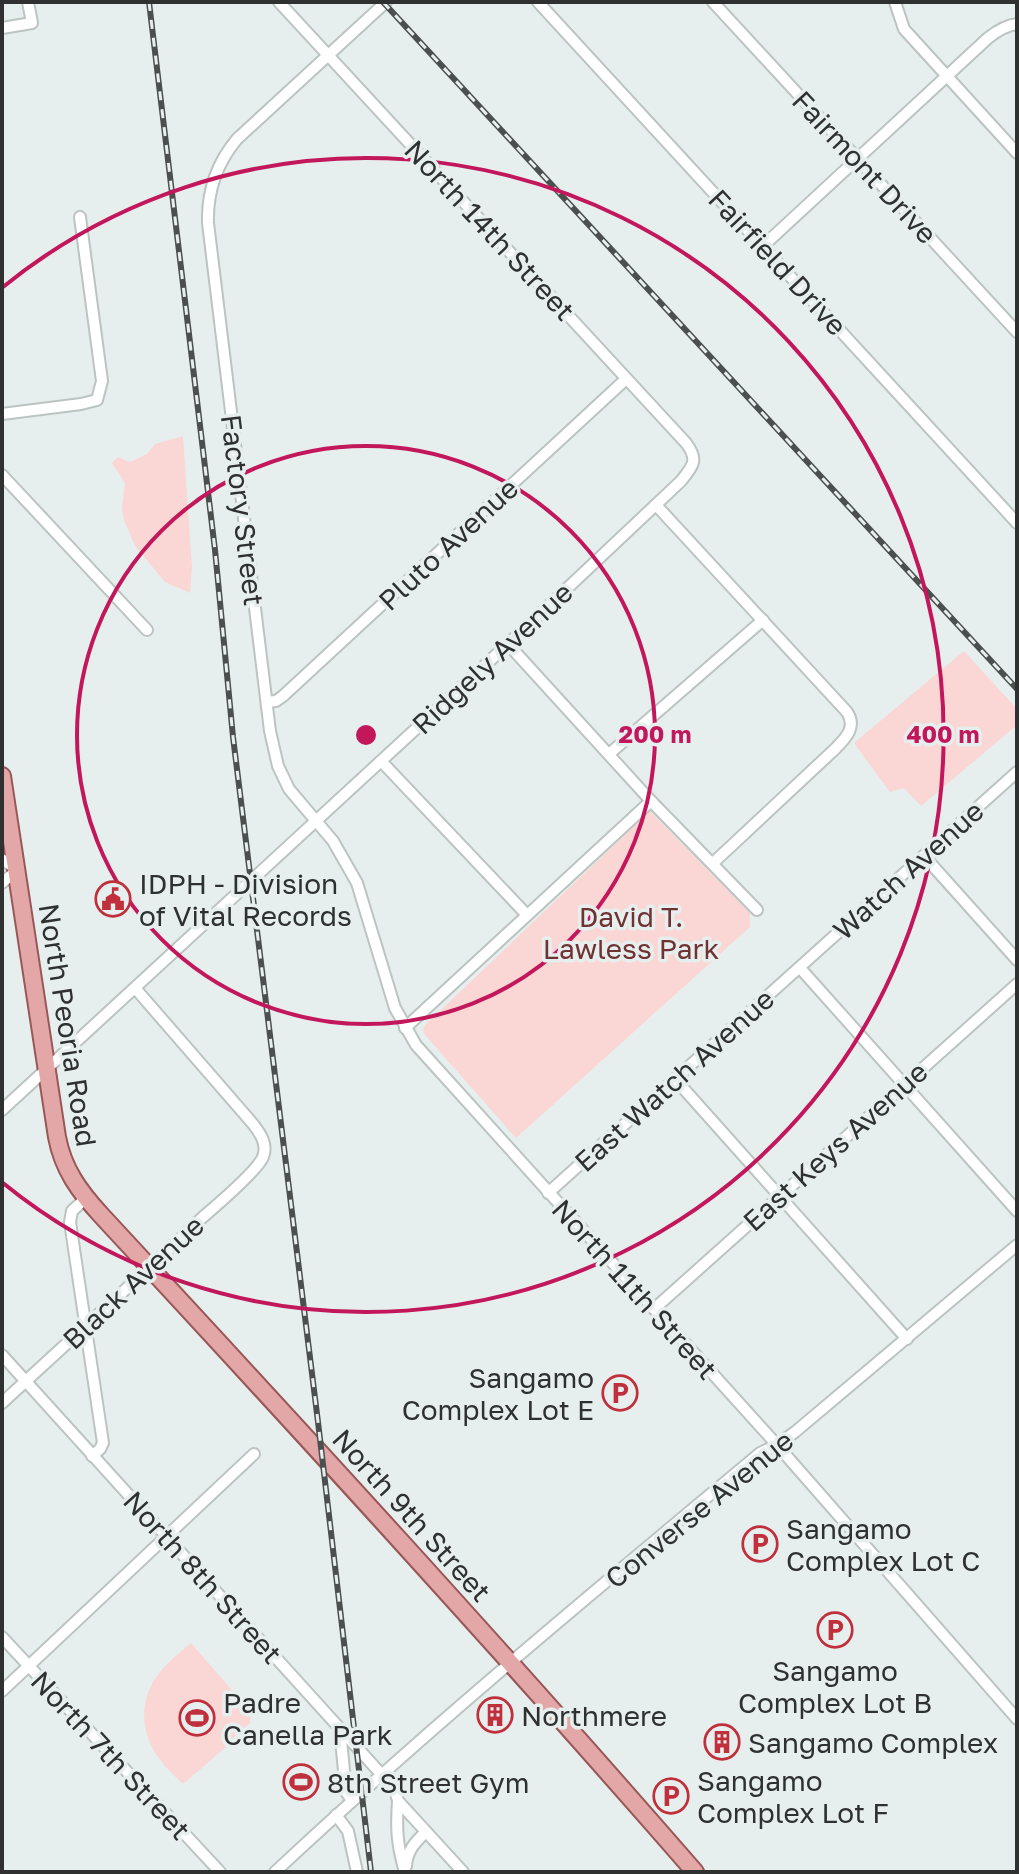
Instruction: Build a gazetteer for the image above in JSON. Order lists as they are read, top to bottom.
{
  "streets": {
    "main road": ["North Peoria Road", "North 9th Street"],
    "street": [
      "Fairmont Drive",
      "North 14th Street",
      "Fairfield Drive",
      "Factory Street",
      "Pluto Avenue",
      "Ridgely Avenue",
      "Watch Avenue",
      "East Watch Avenue",
      "East Keys Avenue",
      "Black Avenue",
      "North 11th Street",
      "Converse Avenue",
      "North 8th Street",
      "North 7th Street"
    ]
  },
  "crossings": [
    ["North 14th Street", "Factory Street"],
    ["North 14th Street", "Pluto Avenue"],
    ["North 14th Street", "Ridgely Avenue"],
    ["Factory Street", "Pluto Avenue"],
    ["Factory Street", "Ridgely Avenue"],
    ["Factory Street", "North 11th Street"],
    ["Ridgely Avenue", "North Peoria Road"],
    ["Ridgely Avenue", "Black Avenue"],
    ["Ridgely Avenue", "North 11th Street"],
    ["Watch Avenue", "East Watch Avenue"],
    ["North Peoria Road", "North 9th Street"],
    ["East Watch Avenue", "North 11th Street"],
    ["East Keys Avenue", "North 11th Street"],
    ["Black Avenue", "North 9th Street"],
    ["Black Avenue", "North 8th Street"],
    ["North 11th Street", "Converse Avenue"],
    ["Converse Avenue", "North 9th Street"],
    ["Converse Avenue", "North 8th Street"]
  ],
  "parks": ["David T. Lawless Park"],
  "places": {
    "public building": ["IDPH - Division of Vital Records"],
    "parking": [
      "Sangamo Complex Lot E",
      "Sangamo Complex Lot C",
      "Sangamo Complex Lot B",
      "Sangamo Complex Lot F"
    ],
    "building": ["Northmere", "Sangamo Complex"],
    "sports": ["Padre Canella Park", "8th Street Gym"]
  },
  "rings": ["200 m", "400 m"]
}
